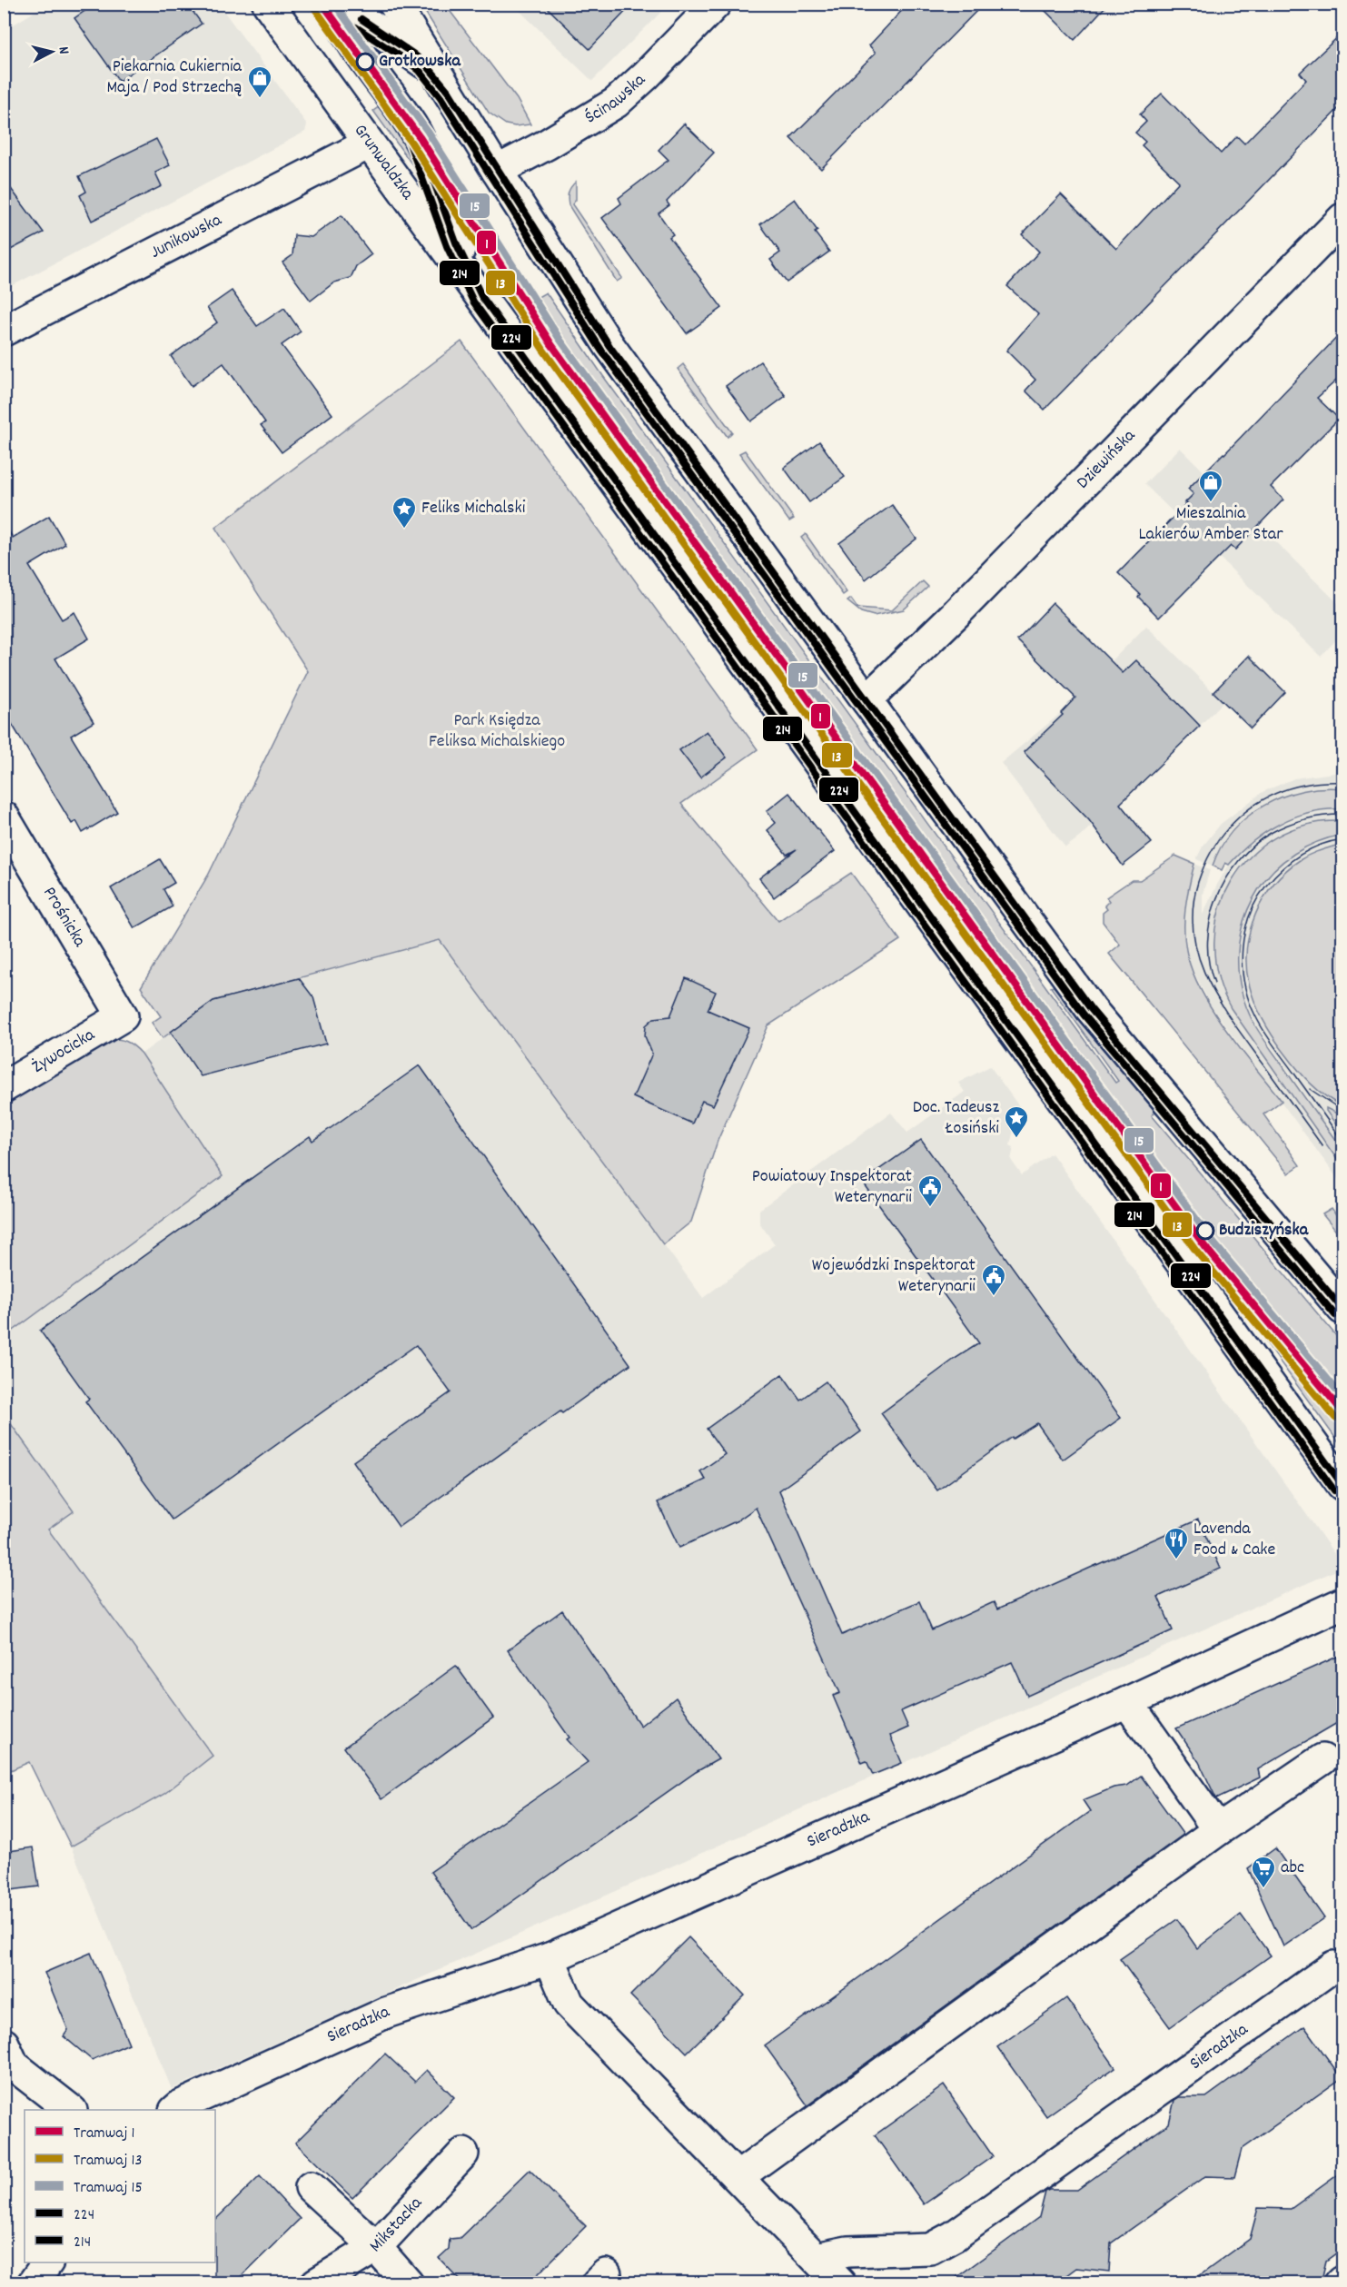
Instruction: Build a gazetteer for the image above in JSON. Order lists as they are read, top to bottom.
{
  "streets": {
    "street": [
      "Ścinawska",
      "Grunwaldzka",
      "Junikowska",
      "Dziewińska",
      "Prośnicka",
      "Żywocicka",
      "Sieradzka",
      "Mikstacka"
    ]
  },
  "crossings": [
    ["Grunwaldzka", "Junikowska"],
    ["Prośnicka", "Żywocicka"]
  ],
  "parks": ["Park Księdza Feliksa Michalskiego"],
  "places": {
    "other": ["Grotkowska", "Budziszyńska"],
    "shop": ["Piekarnia Cukiernia Maja / Pod Strzechą", "Mieszalnia Lakierów Amber Star"],
    "place": ["Feliks Michalski", "Doc. Tadeusz Łosiński"],
    "public building": ["Powiatowy Inspektorat Weterynarii", "Wojewódzki Inspektorat Weterynarii"],
    "restaurant": ["Lavenda Food & Cake"],
    "supermarket": ["abc"]
  },
  "lines": [
    "tram line 1",
    "tram line 15",
    "transit line 224",
    "transit line 214",
    "tram line 13"
  ],
  "legend": [
    "Tramwaj 1",
    "Tramwaj 13",
    "Tramwaj 15",
    "224",
    "214"
  ],
  "north": "right"
}
